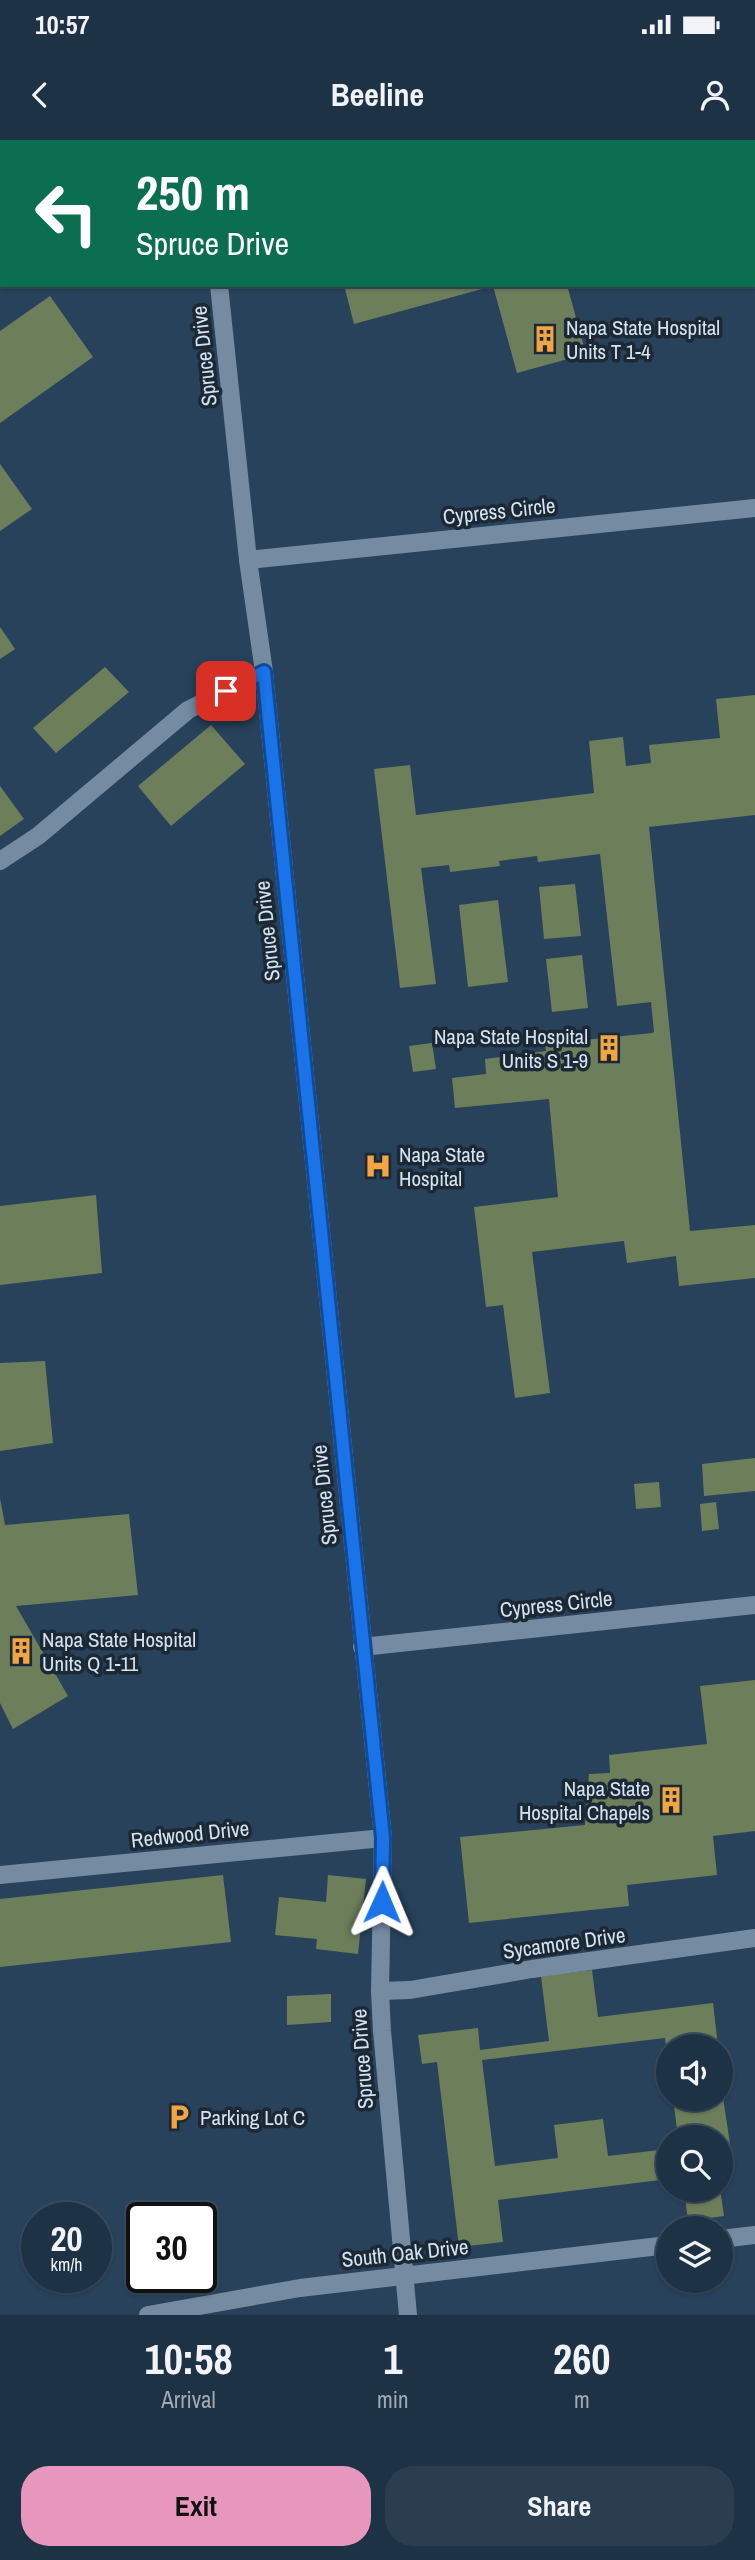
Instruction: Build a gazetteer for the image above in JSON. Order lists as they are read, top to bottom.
{
  "streets": {
    "street": [
      "Spruce Drive",
      "Cypress Circle",
      "Redwood Drive",
      "Sycamore Drive",
      "South Oak Drive"
    ]
  },
  "crossings": [
    ["Spruce Drive", "Cypress Circle"],
    ["Spruce Drive", "Redwood Drive"],
    ["Spruce Drive", "Sycamore Drive"],
    ["Spruce Drive", "South Oak Drive"]
  ],
  "places": {
    "building": [
      "Napa State Hospital Units T 1-4",
      "Napa State Hospital Units S 1-9",
      "Napa State Hospital Units Q 1-11",
      "Napa State Hospital Chapels"
    ],
    "hospital": ["Napa State Hospital"],
    "parking": ["Parking Lot C"]
  },
  "page": {
    "status": "10:57",
    "header": "Beeline",
    "turn": ["250 m", "Spruce Drive"],
    "speed": "20 km/h",
    "limit": "30",
    "eta": [
      "10:58",
      "Arrival",
      "1",
      "min",
      "260",
      "m"
    ],
    "buttons": ["Exit", "Share"]
  }
}
